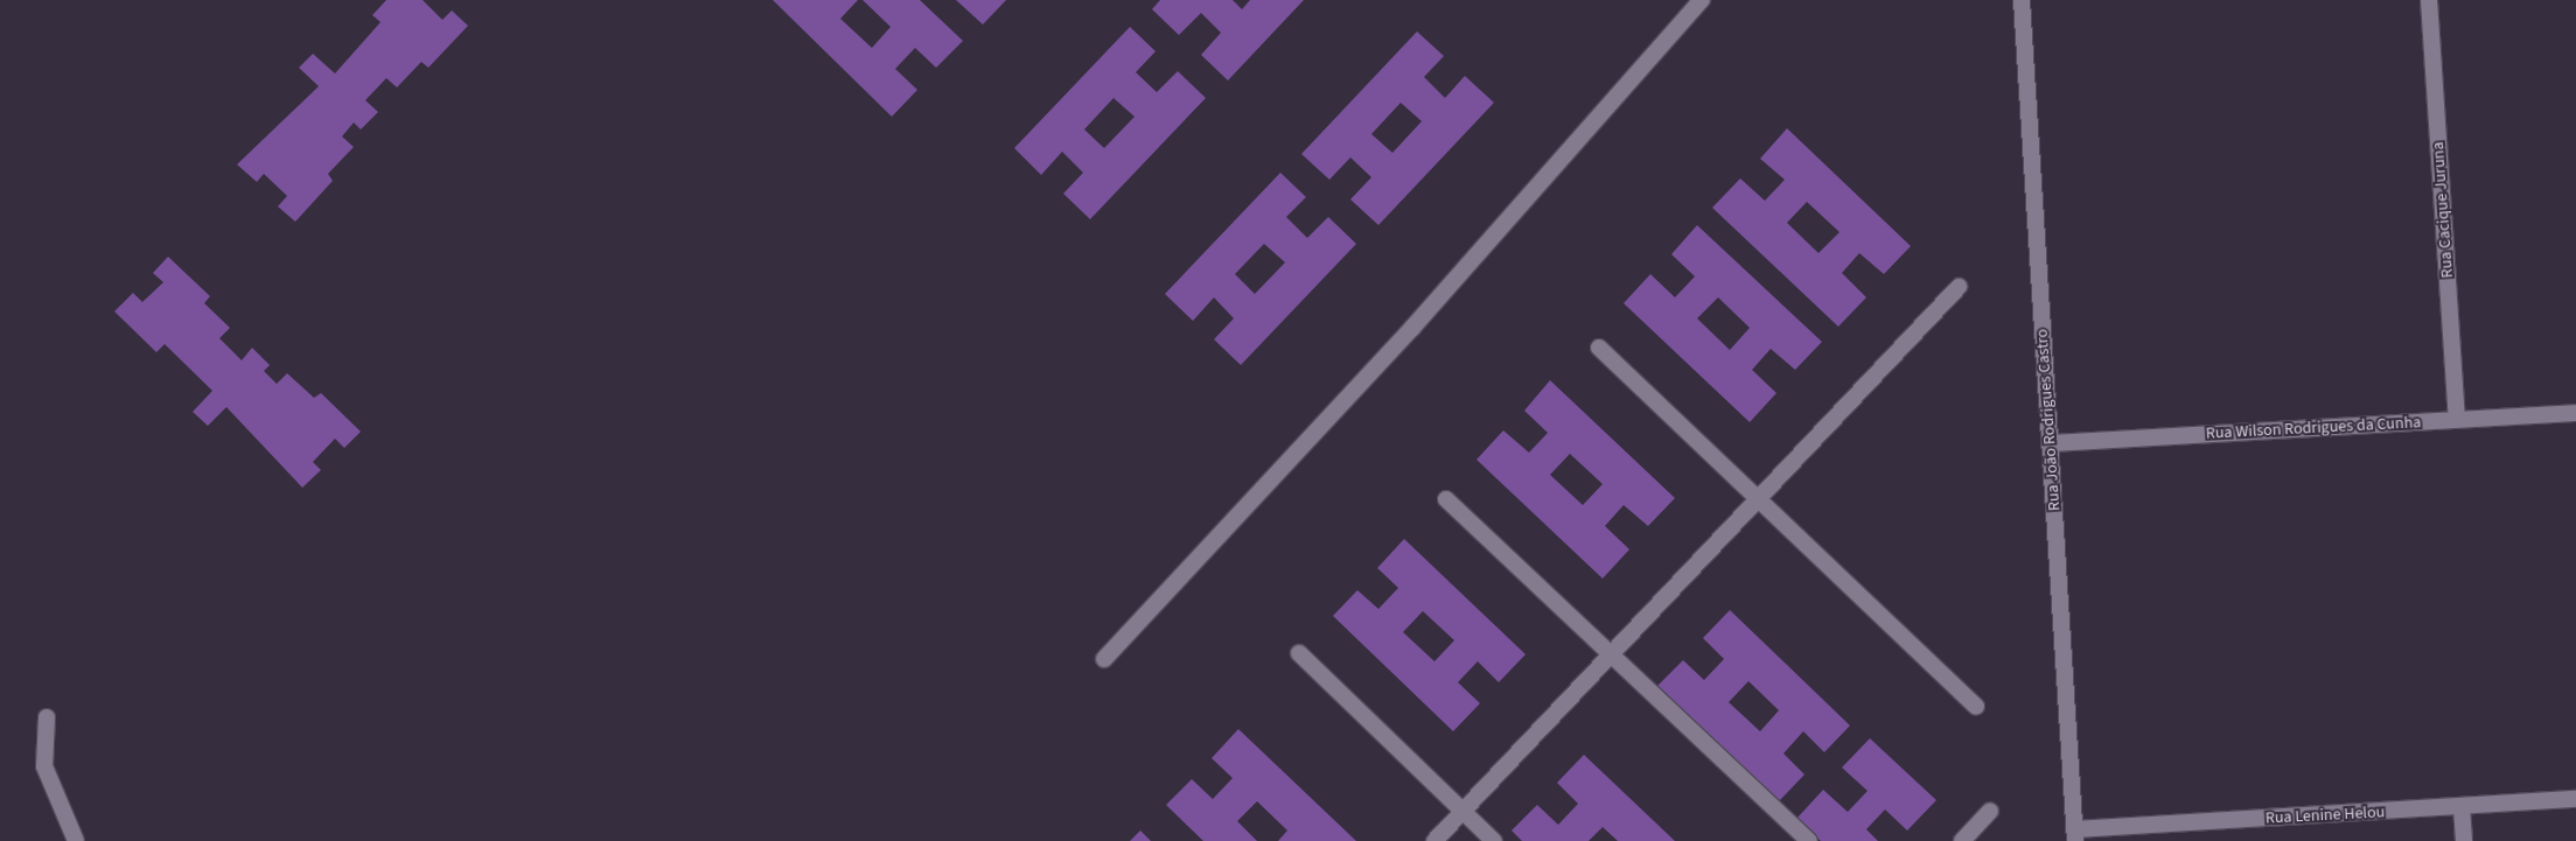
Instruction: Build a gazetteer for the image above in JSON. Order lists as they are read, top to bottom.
{
  "streets": {
    "street": [
      "Rua Cacique Juruna",
      "Rua João Rodrigues Castro",
      "Rua Wilson Rodrigues da Cunha",
      "Rua Lenine Helou"
    ]
  },
  "crossings": [
    ["Rua Cacique Juruna", "Rua Wilson Rodrigues da Cunha"],
    ["Rua João Rodrigues Castro", "Rua Wilson Rodrigues da Cunha"],
    ["Rua João Rodrigues Castro", "Rua Lenine Helou"]
  ]
}
